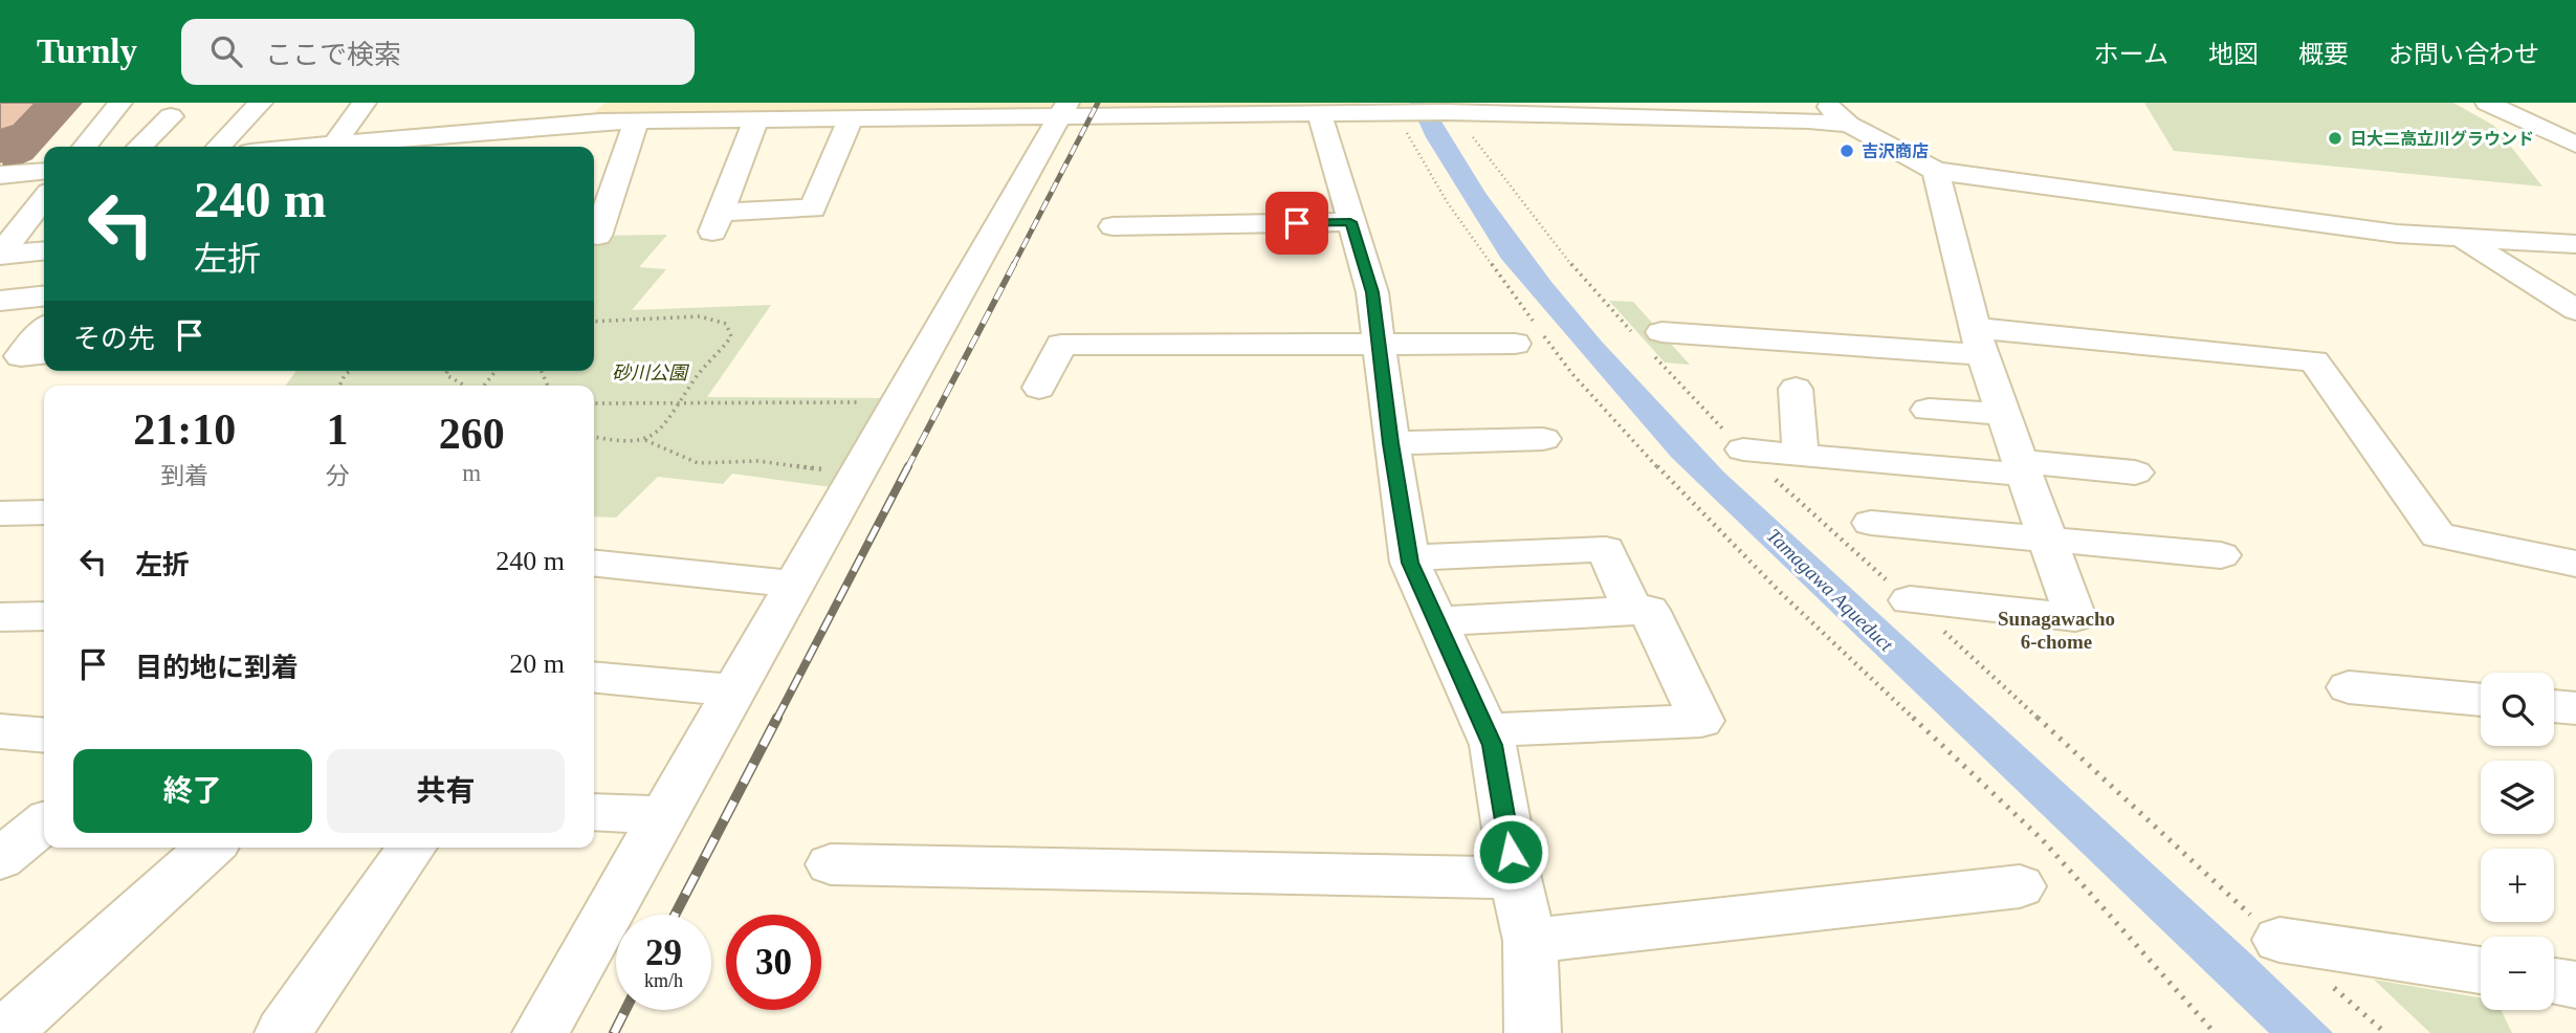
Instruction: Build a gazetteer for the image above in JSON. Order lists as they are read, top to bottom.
{
  "districts": ["Sunagawacho 6-chome"],
  "water": ["Tamagawa Aqueduct"],
  "parks": ["砂川公園"],
  "places": ["日大二高立川グラウンド", "吉沢商店"],
  "page": {
    "header": "Turnly",
    "search": "ここで検索",
    "nav": [
      "ホーム",
      "地図",
      "概要",
      "お問い合わせ"
    ],
    "turn": ["240 m", "左折"],
    "then": "その先",
    "eta": [
      "21:10",
      "到着",
      "1",
      "分",
      "260",
      "m"
    ],
    "list": [
      {
        "name": "左折",
        "value": "240 m"
      },
      {
        "name": "目的地に到着",
        "value": "20 m"
      }
    ],
    "map_buttons": ["+", "−"],
    "buttons": ["終了", "共有"],
    "speed": "29 km/h",
    "limit": "30"
  }
}
